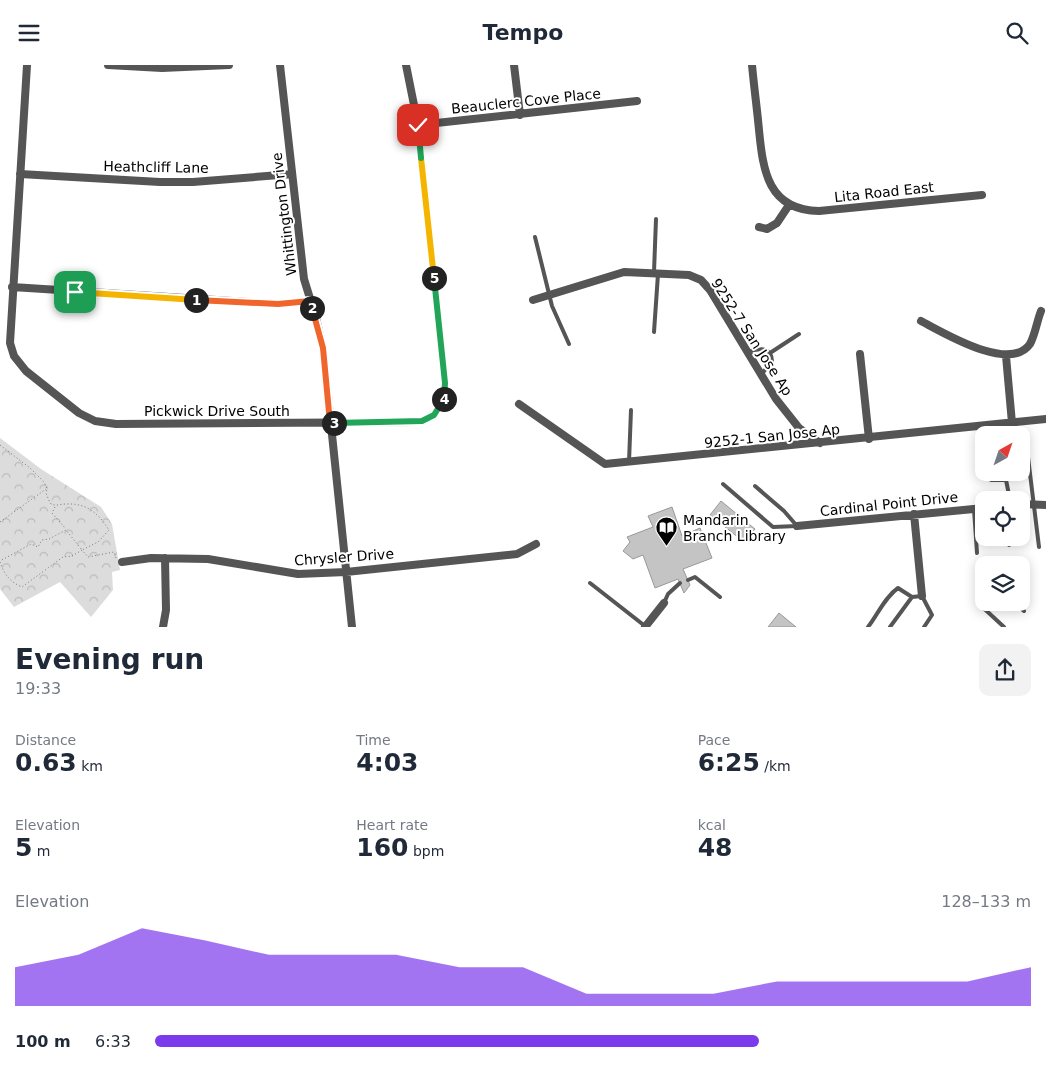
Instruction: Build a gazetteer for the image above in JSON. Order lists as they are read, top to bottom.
{
  "streets": {
    "street": [
      "Beauclerc Cove Place",
      "Heathcliff Lane",
      "Lita Road East",
      "Whittington Drive",
      "9252-7 San Jose Ap",
      "Pickwick Drive South",
      "9252-1 San Jose Ap",
      "Cardinal Point Drive",
      "Chrysler Drive"
    ]
  },
  "crossings": [
    ["Beauclerc Cove Place", "Pickwick Drive South"],
    ["Heathcliff Lane", "Whittington Drive"],
    ["Whittington Drive", "Pickwick Drive South"],
    ["Whittington Drive", "Chrysler Drive"],
    ["9252-7 San Jose Ap", "9252-1 San Jose Ap"]
  ],
  "places": {
    "library": ["Mandarin Branch Library"]
  },
  "north": "top right",
  "page": {
    "header": "Tempo",
    "pins": [
      "5",
      "1",
      "2",
      "4",
      "3"
    ],
    "heading": ["Evening run", "19:33"],
    "stats": [
      ["Distance", "0.63 km"],
      ["Time", "4:03"],
      ["Pace", "6:25 /km"],
      ["Elevation", "5 m"],
      ["Heart rate", "160 bpm"],
      ["kcal", "48"]
    ],
    "chart": ["Elevation", "128–133 m"],
    "list": [
      {
        "name": "100 m",
        "note": "6:33"
      }
    ]
  }
}
